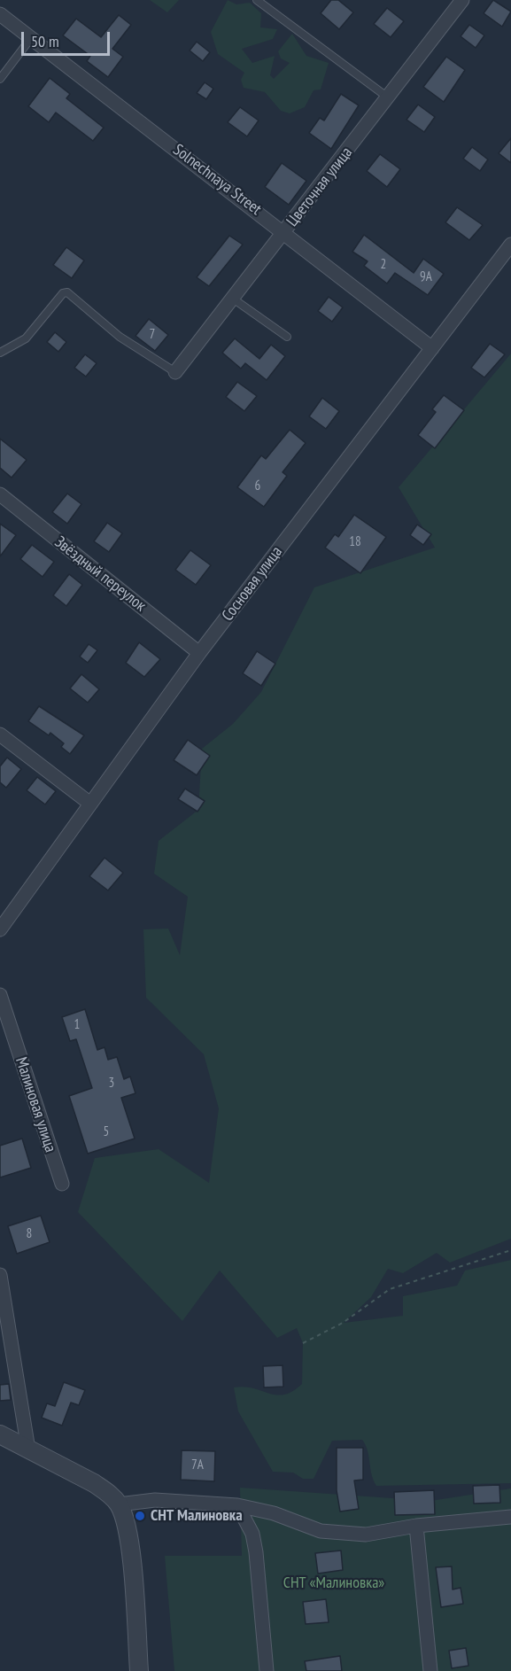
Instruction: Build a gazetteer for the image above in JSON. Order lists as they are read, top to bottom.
{
  "streets": {
    "street": [
      "Solnechnaya Street",
      "Цветочная улица",
      "Звёздный переулок",
      "Сосновая улица",
      "Малиновая улица"
    ]
  },
  "crossings": [
    ["Solnechnaya Street", "Цветочная улица"],
    ["Solnechnaya Street", "Сосновая улица"],
    ["Звёздный переулок", "Сосновая улица"]
  ],
  "parks": ["СНТ «Малиновка»"],
  "places": ["СНТ Малиновка"],
  "house_numbers": [
    "2",
    "9А",
    "7",
    "6",
    "18",
    "1",
    "3",
    "5",
    "8",
    "7А"
  ],
  "scale_bar": "50 m"
}
